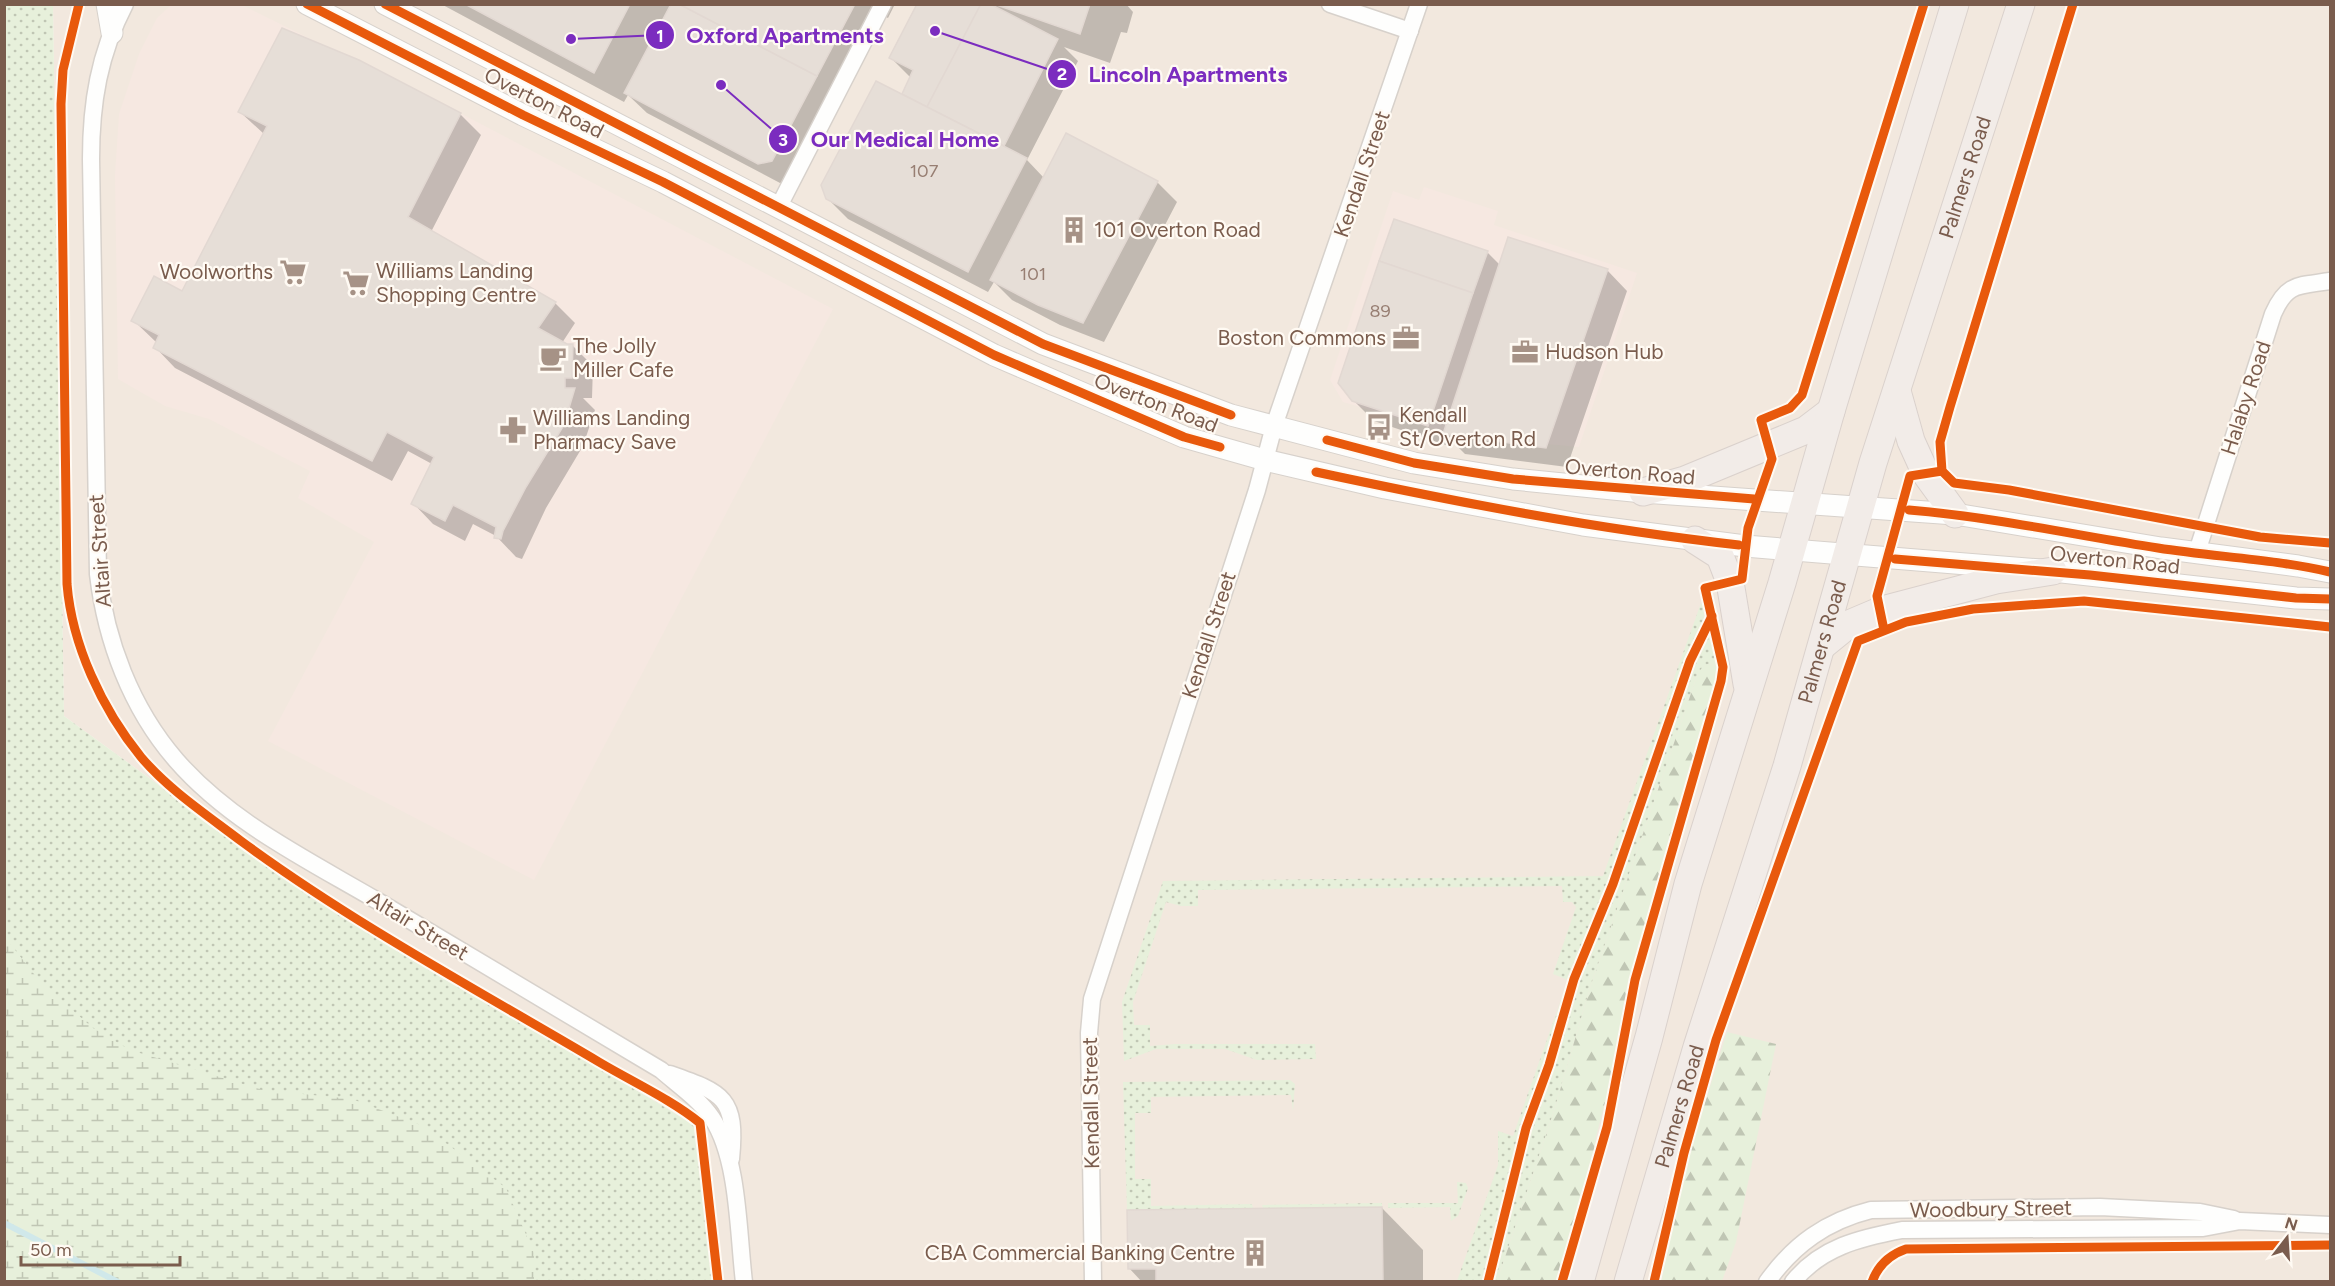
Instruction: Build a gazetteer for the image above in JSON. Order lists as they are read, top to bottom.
{
  "streets": {
    "highway": ["Palmers Road"],
    "street": [
      "Overton Road",
      "Kendall Street",
      "Halaby Road",
      "Altair Street",
      "Woodbury Street"
    ]
  },
  "crossings": [
    ["Overton Road", "Kendall Street"],
    ["Overton Road", "Palmers Road"],
    ["Overton Road", "Halaby Road"]
  ],
  "places": {
    "other": ["Lincoln Apartments", "Oxford Apartments", "Our Medical Home"],
    "building": ["101 Overton Road", "CBA Commercial Banking Centre"],
    "supermarket": ["Woolworths", "Williams Landing Shopping Centre"],
    "office": ["Boston Commons", "Hudson Hub"],
    "cafe": ["The Jolly Miller Cafe"],
    "bus stop": ["Kendall St/Overton Rd"],
    "pharmacy": ["Williams Landing Pharmacy Save"]
  },
  "house_numbers": ["107", "101", "89"],
  "scale_bar": "50 m",
  "north": "top"
}
